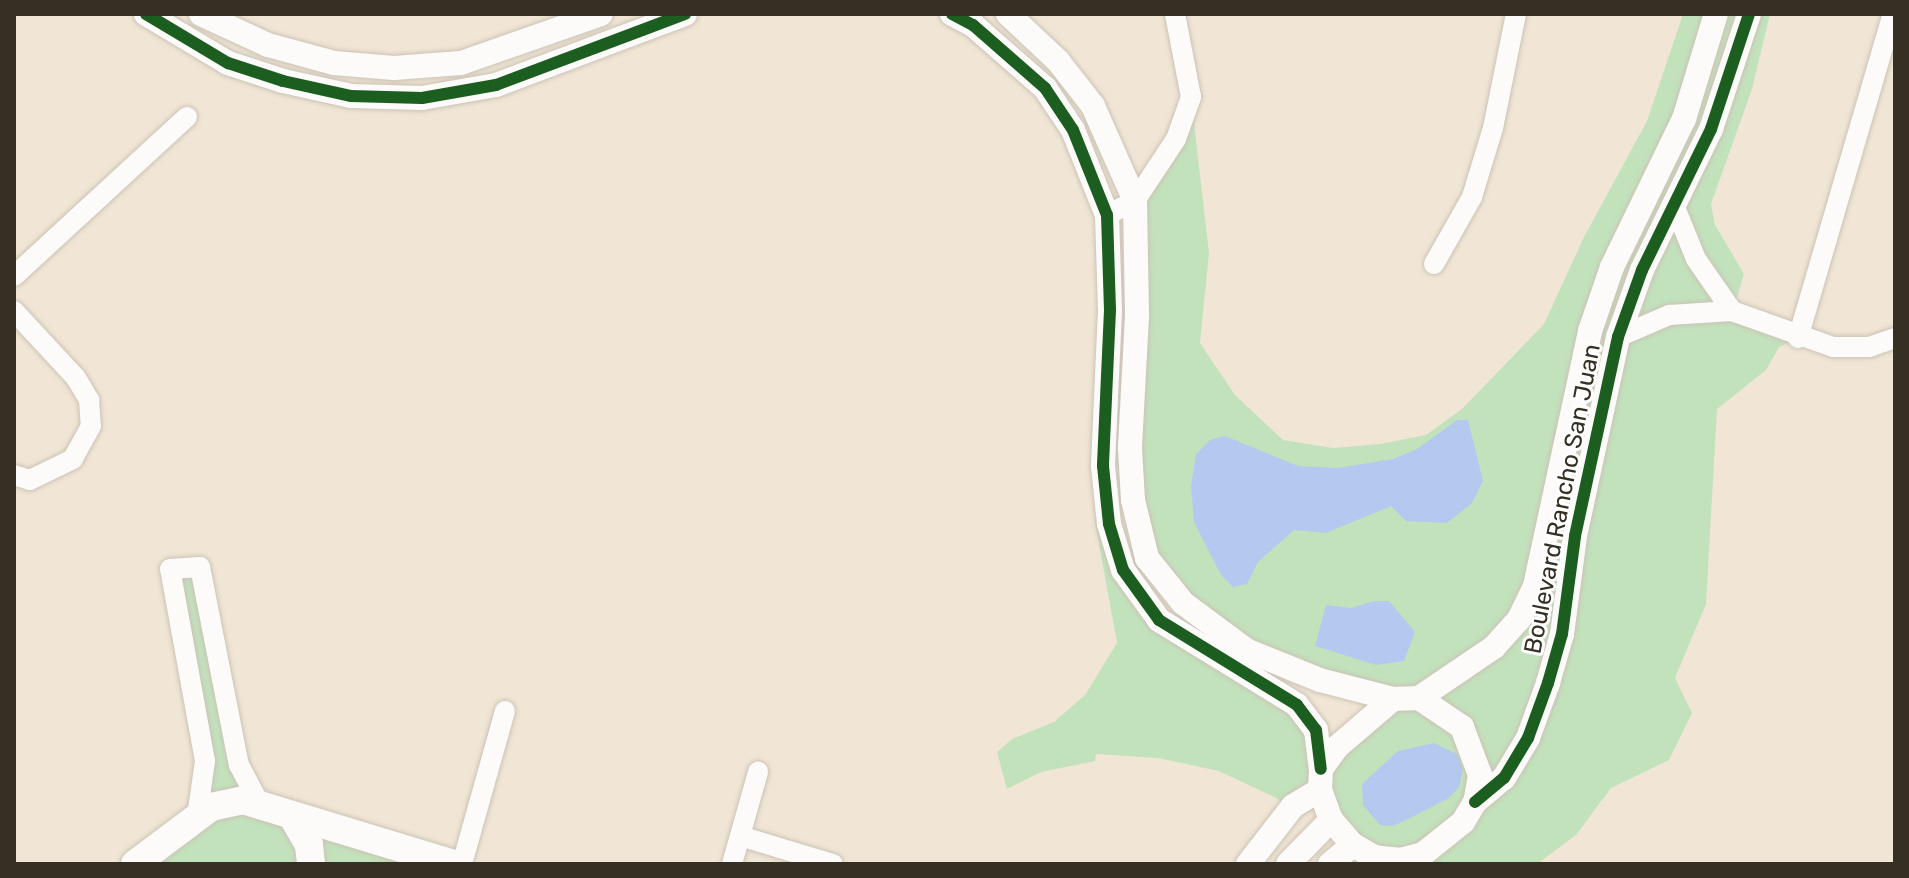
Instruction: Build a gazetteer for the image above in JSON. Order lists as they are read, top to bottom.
{
  "streets": {
    "street": ["Boulevard Rancho San Juan"]
  }
}
